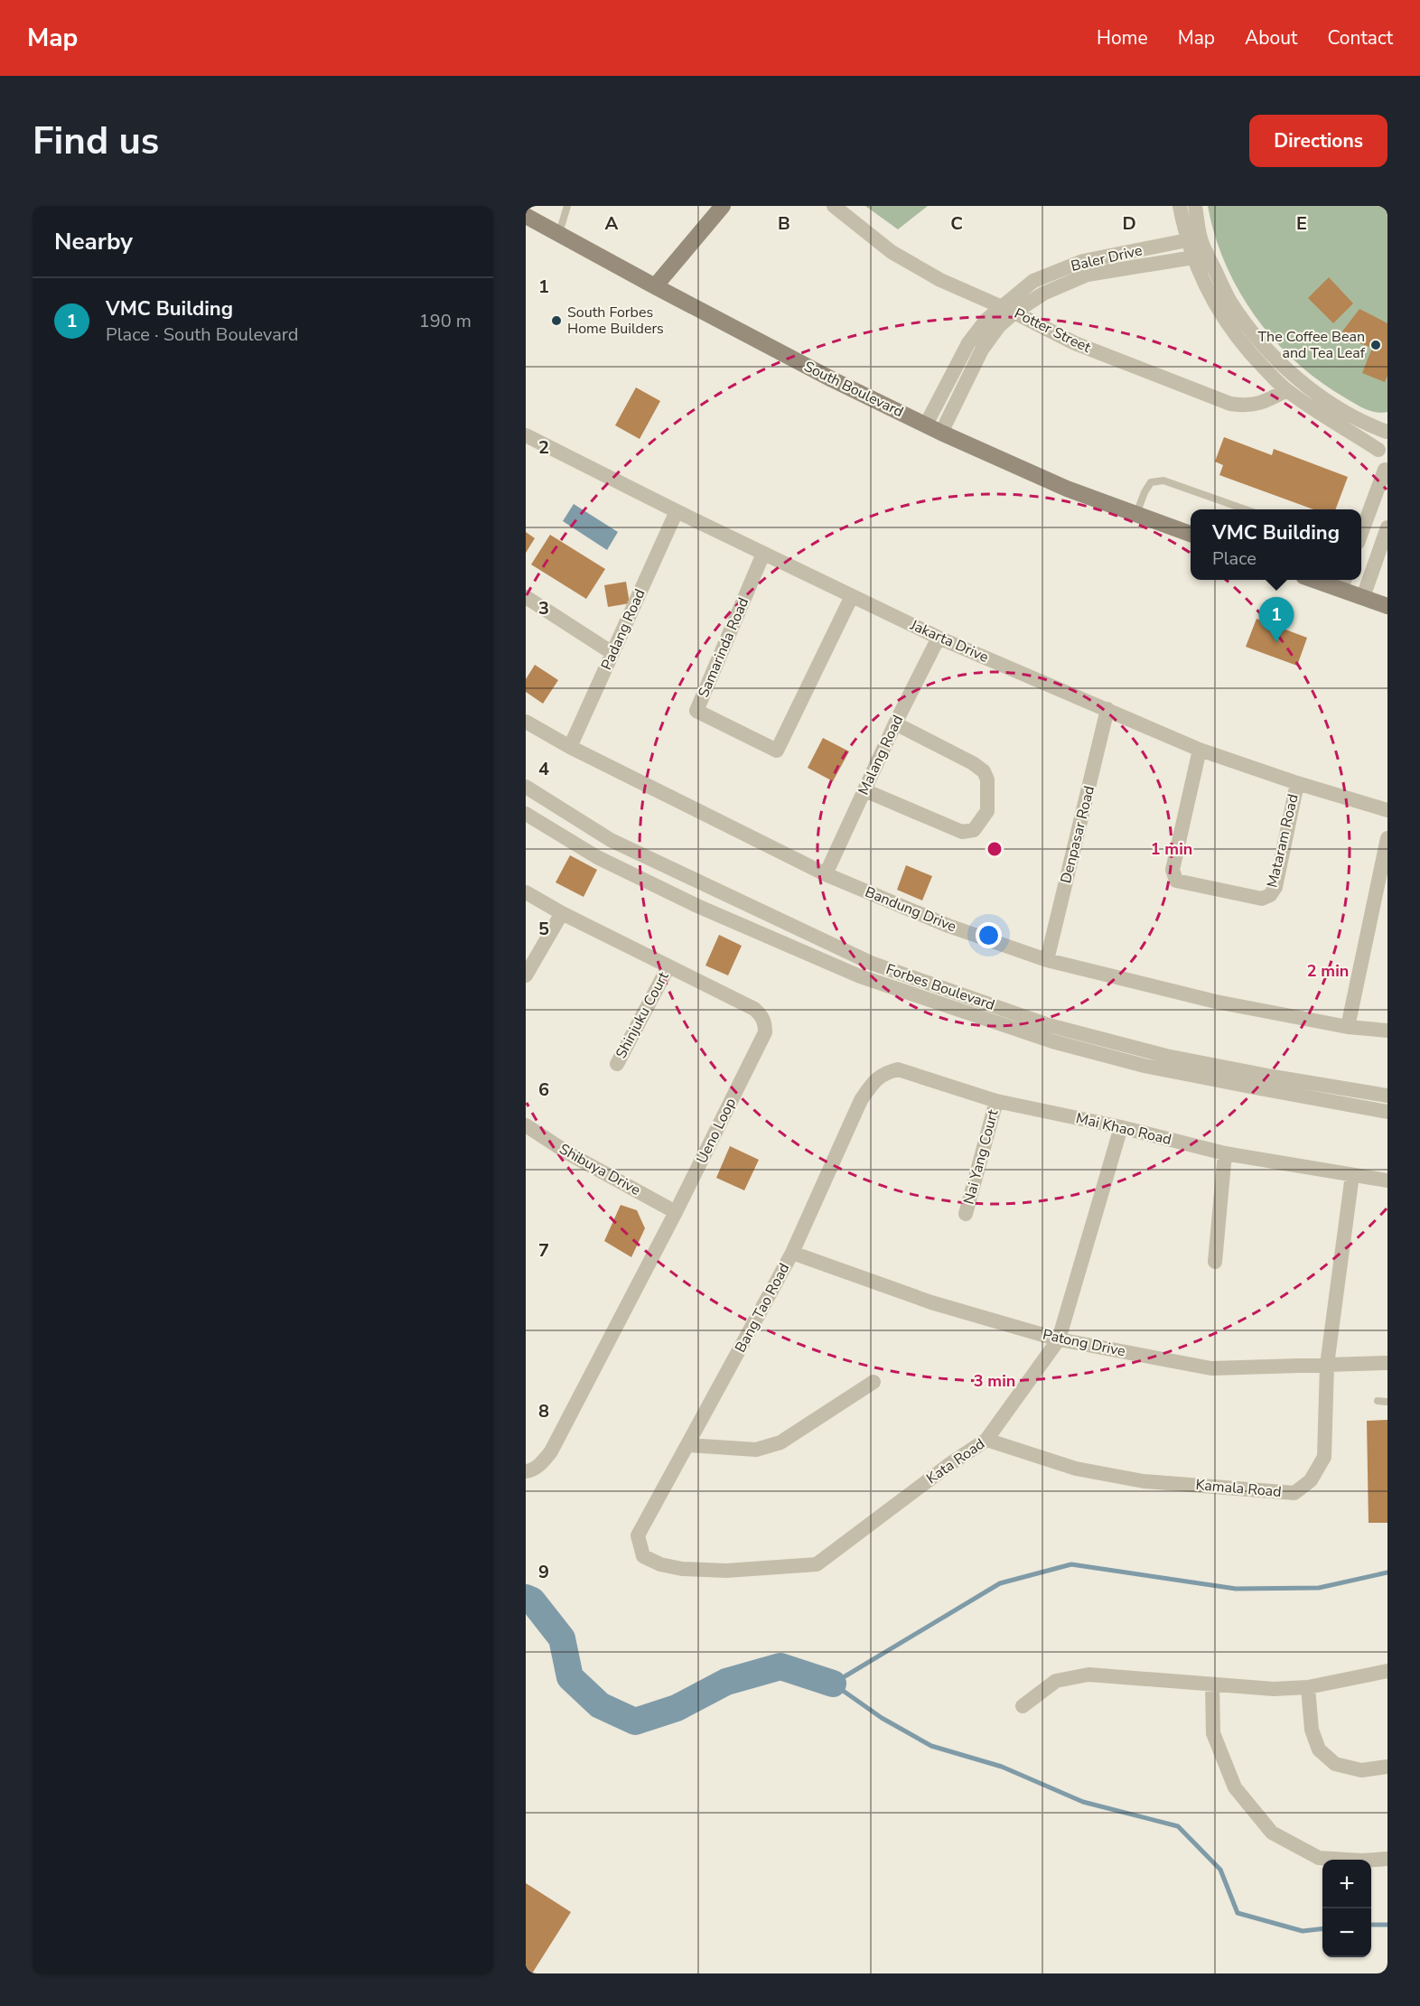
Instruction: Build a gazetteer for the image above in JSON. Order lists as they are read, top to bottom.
{
  "streets": {
    "main road": ["South Boulevard"],
    "street": [
      "Baler Drive",
      "Potter Street",
      "Padang Road",
      "Jakarta Drive",
      "Samarinda Road",
      "Malang Road",
      "Denpasar Road",
      "Mataram Road",
      "Bandung Drive",
      "Forbes Boulevard",
      "Shinjuku Court",
      "Mai Khao Road",
      "Ueno Loop",
      "Nai Yang Court",
      "Shibuya Drive",
      "Bang Tao Road",
      "Patong Drive",
      "Kata Road",
      "Kamala Road"
    ]
  },
  "crossings": [
    ["Baler Drive", "Potter Street"],
    ["Baler Drive", "South Boulevard"],
    ["Padang Road", "Jakarta Drive"],
    ["Padang Road", "Bandung Drive"],
    ["Jakarta Drive", "Samarinda Road"],
    ["Jakarta Drive", "Malang Road"],
    ["Jakarta Drive", "Denpasar Road"],
    ["Jakarta Drive", "Mataram Road"],
    ["Malang Road", "Bandung Drive"],
    ["Denpasar Road", "Bandung Drive"],
    ["Shinjuku Court", "Ueno Loop"],
    ["Mai Khao Road", "Nai Yang Court"],
    ["Mai Khao Road", "Bang Tao Road"],
    ["Mai Khao Road", "Kata Road"],
    ["Mai Khao Road", "Kamala Road"],
    ["Ueno Loop", "Shibuya Drive"],
    ["Bang Tao Road", "Patong Drive"],
    ["Bang Tao Road", "Kata Road"],
    ["Patong Drive", "Kata Road"],
    ["Patong Drive", "Kamala Road"],
    ["Kata Road", "Kamala Road"]
  ],
  "places": ["South Forbes Home Builders", "The Coffee Bean and Tea Leaf"],
  "page": {
    "header": "Map",
    "nav": [
      "Home",
      "Map",
      "About",
      "Contact"
    ],
    "buttons": "Directions",
    "title": "Find us",
    "heading": "Nearby",
    "list": [
      {
        "mark": "1",
        "name": "VMC Building",
        "note": "Place · South Boulevard",
        "value": "190 m"
      }
    ],
    "popup": ["VMC Building", "Place"],
    "pins": "1",
    "map_buttons": ["+", "−"]
  },
  "grid": {
    "columns": [
      "A",
      "B",
      "C",
      "D",
      "E"
    ],
    "rows": [
      "1",
      "2",
      "3",
      "4",
      "5",
      "6",
      "7",
      "8",
      "9"
    ]
  },
  "rings": ["1 min", "2 min", "3 min"]
}
